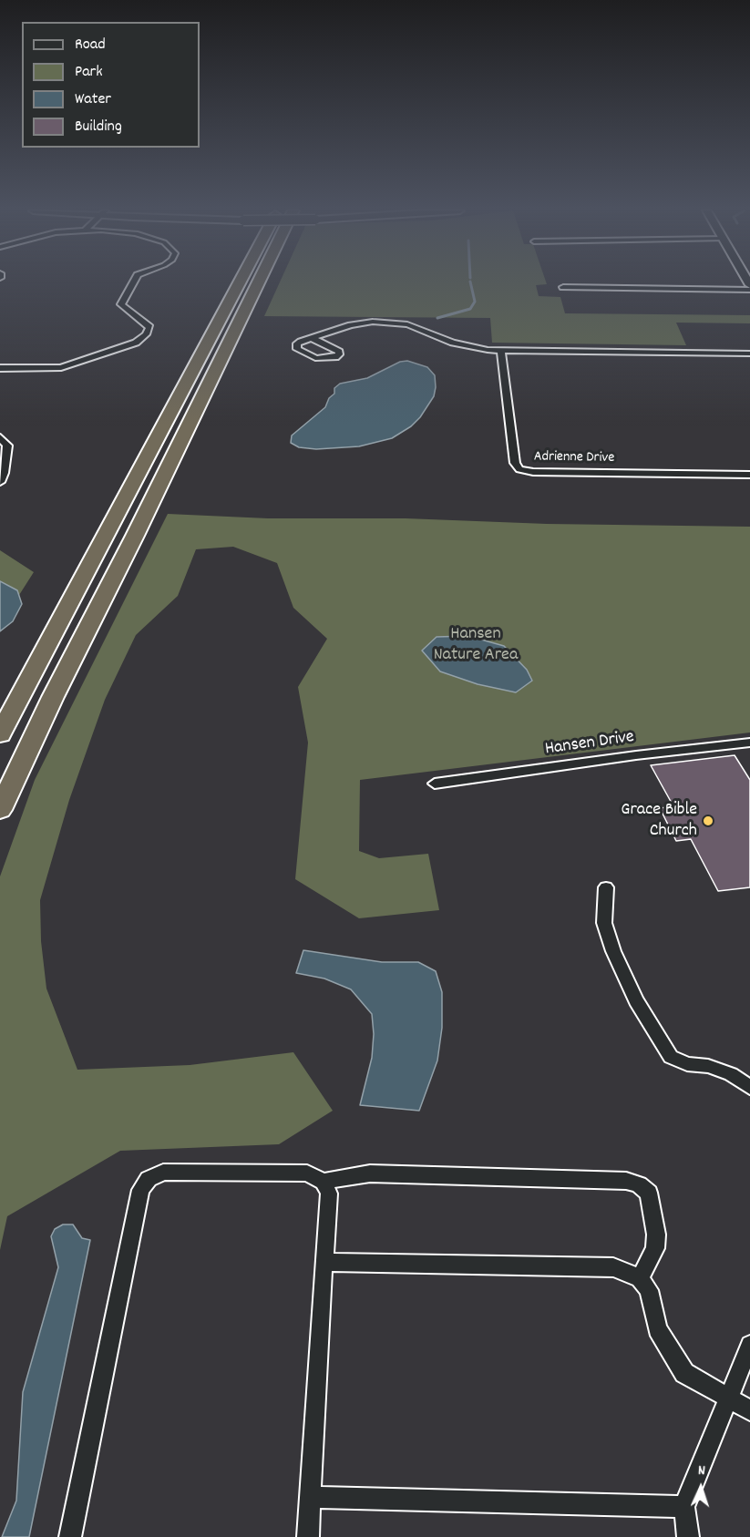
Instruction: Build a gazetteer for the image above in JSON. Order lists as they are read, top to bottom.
{
  "streets": {
    "street": ["Adrienne Drive", "Hansen Drive"]
  },
  "parks": ["Hansen Nature Area"],
  "places": ["Grace Bible Church"],
  "legend": [
    "Road",
    "Park",
    "Water",
    "Building"
  ],
  "north": "top"
}
